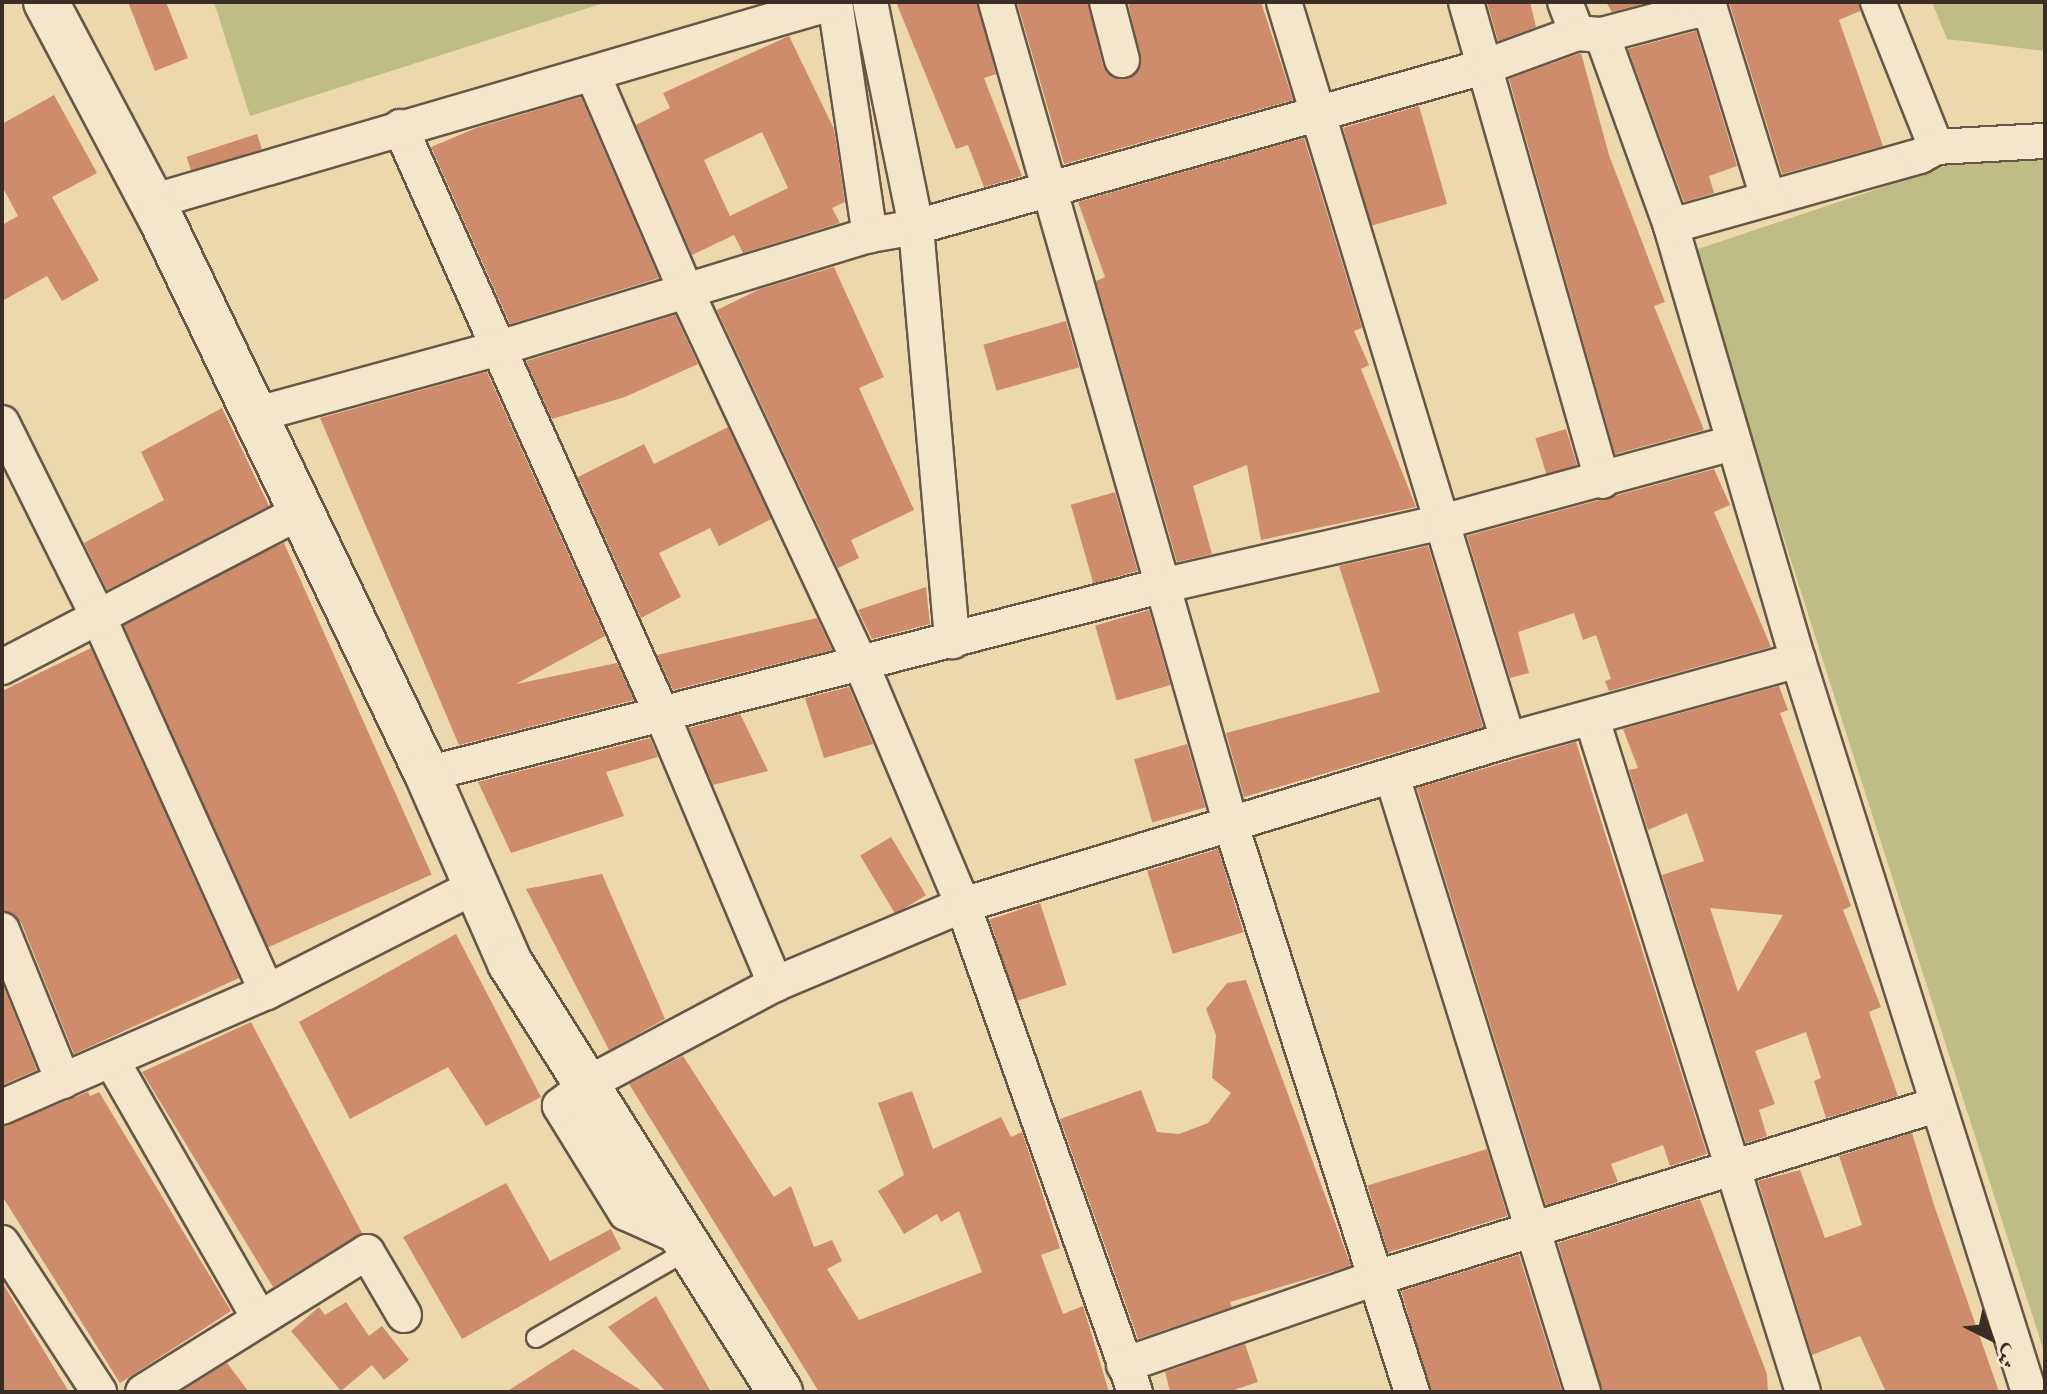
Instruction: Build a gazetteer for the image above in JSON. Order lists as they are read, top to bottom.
{
  "north": "bottom right"
}
